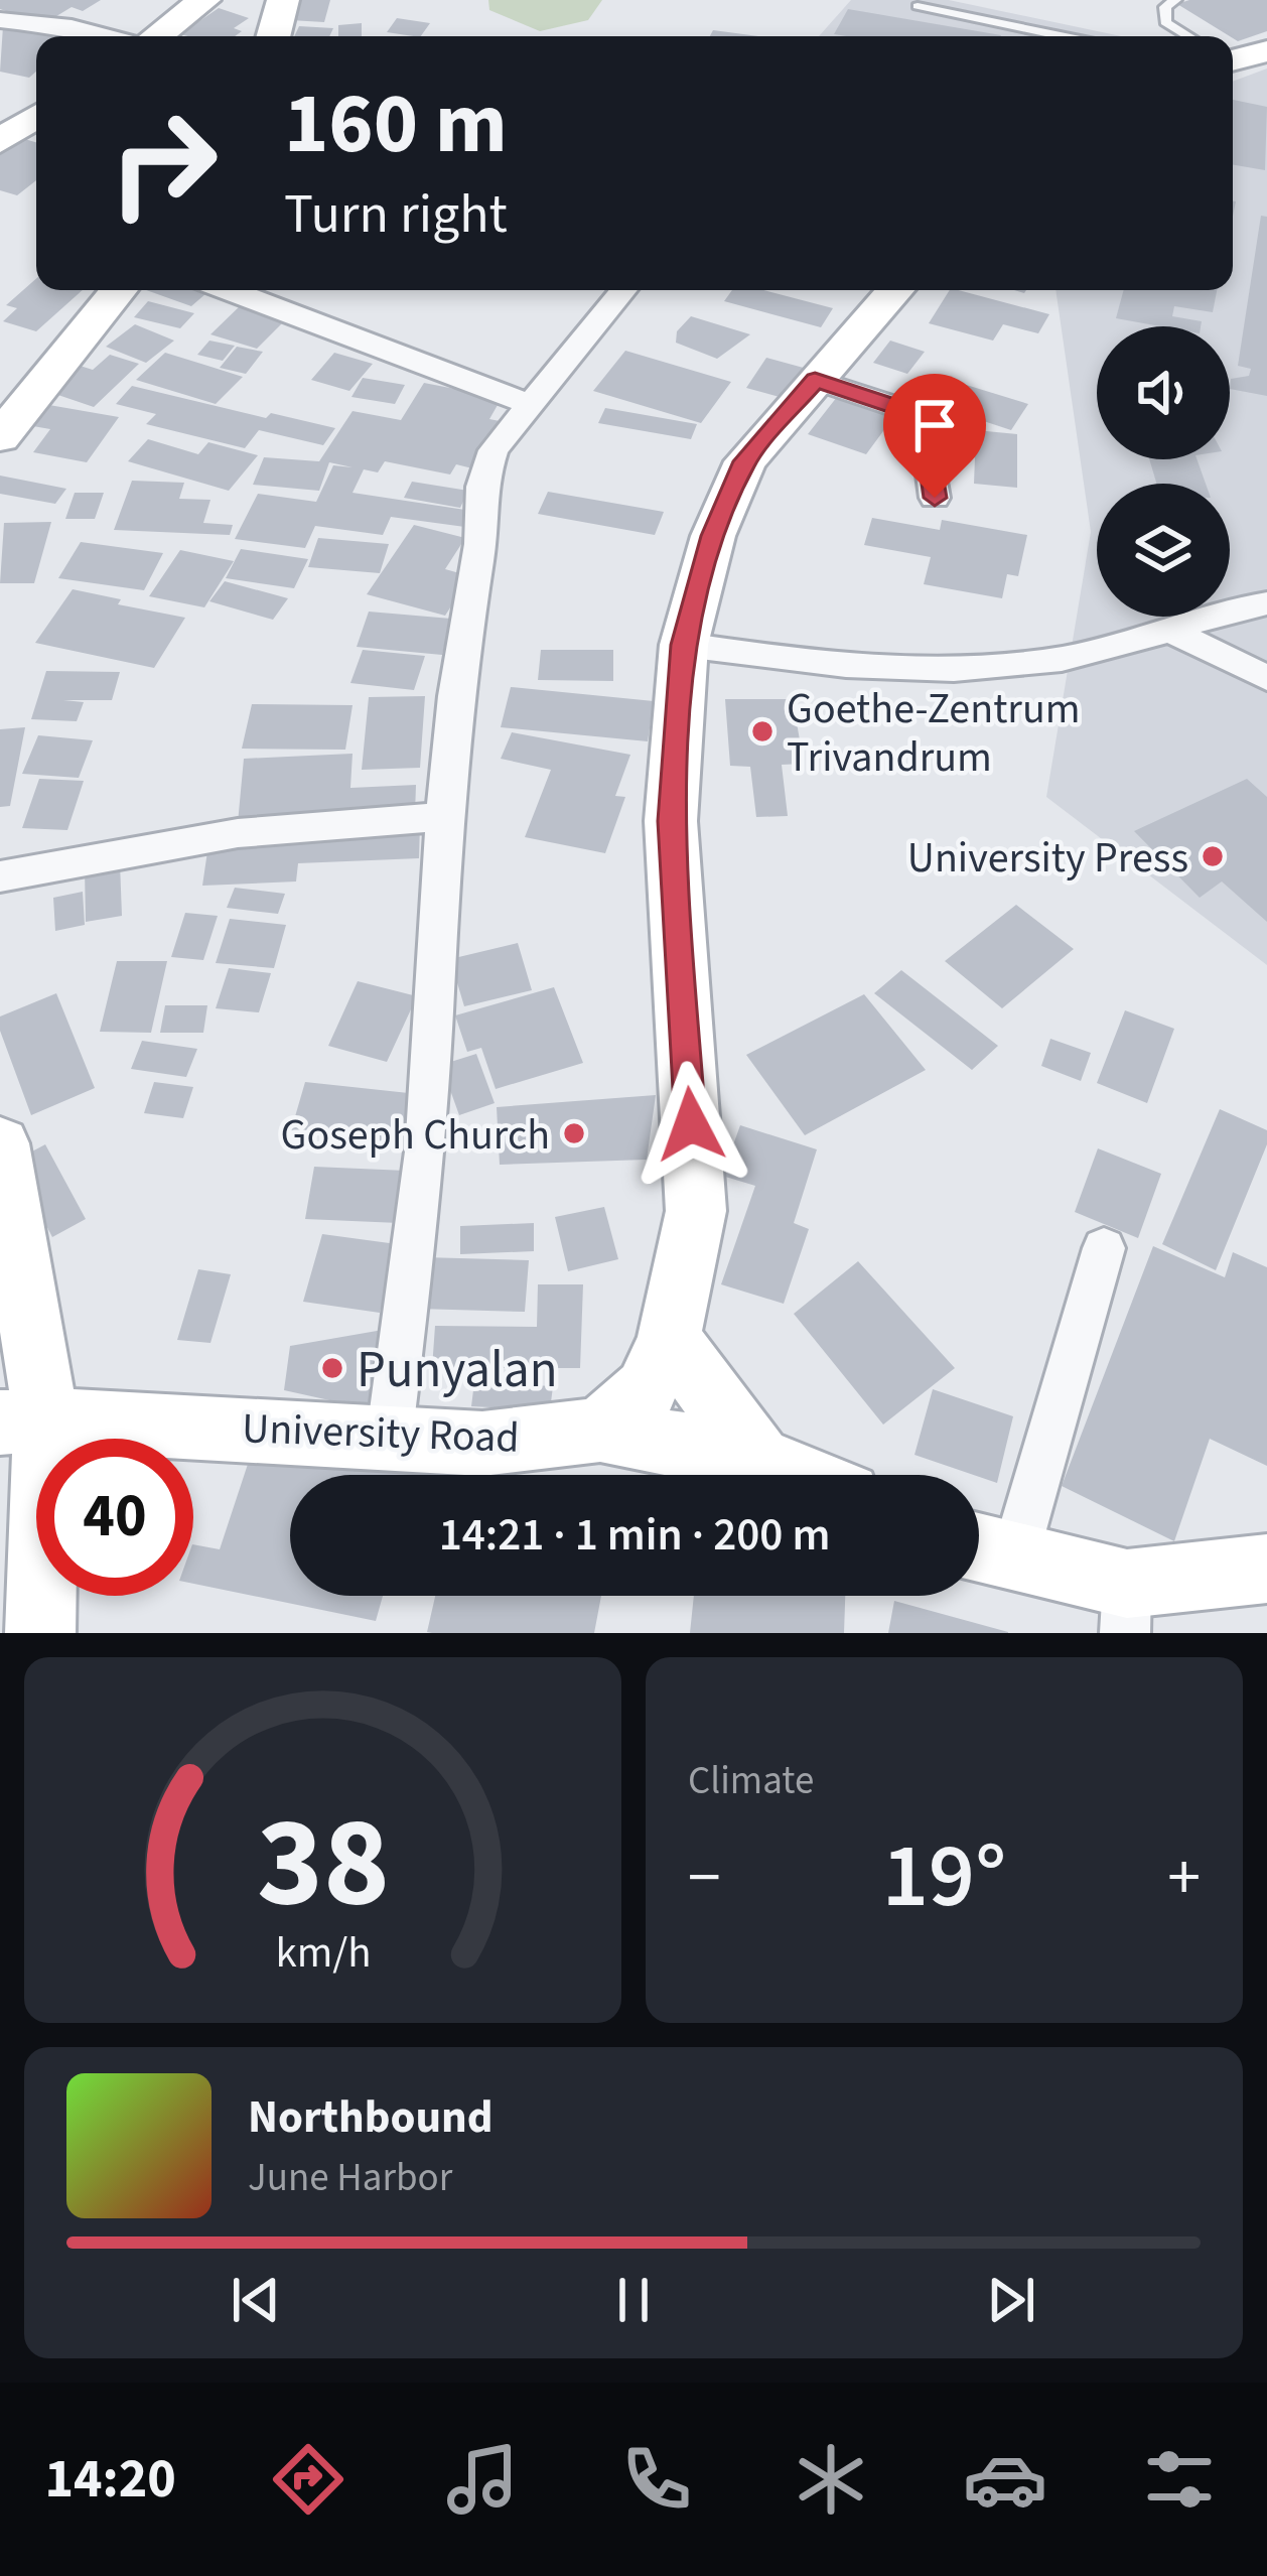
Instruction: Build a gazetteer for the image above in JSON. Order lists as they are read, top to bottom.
{
  "streets": {
    "street": ["University Road"]
  },
  "places": [
    "Goethe-Zentrum Trivandrum",
    "University Press",
    "Goseph Church",
    "Punyalan"
  ],
  "page": {
    "turn": ["160 m", "Turn right"],
    "limit": "40",
    "trip": "14:21 · 1 min · 200 m",
    "tile": "Climate",
    "heat": ["−", "19°", "+"],
    "song": ["Northbound", "June Harbor"],
    "tabs": "14:20",
    "gauge": ["38", "km/h"]
  }
}
